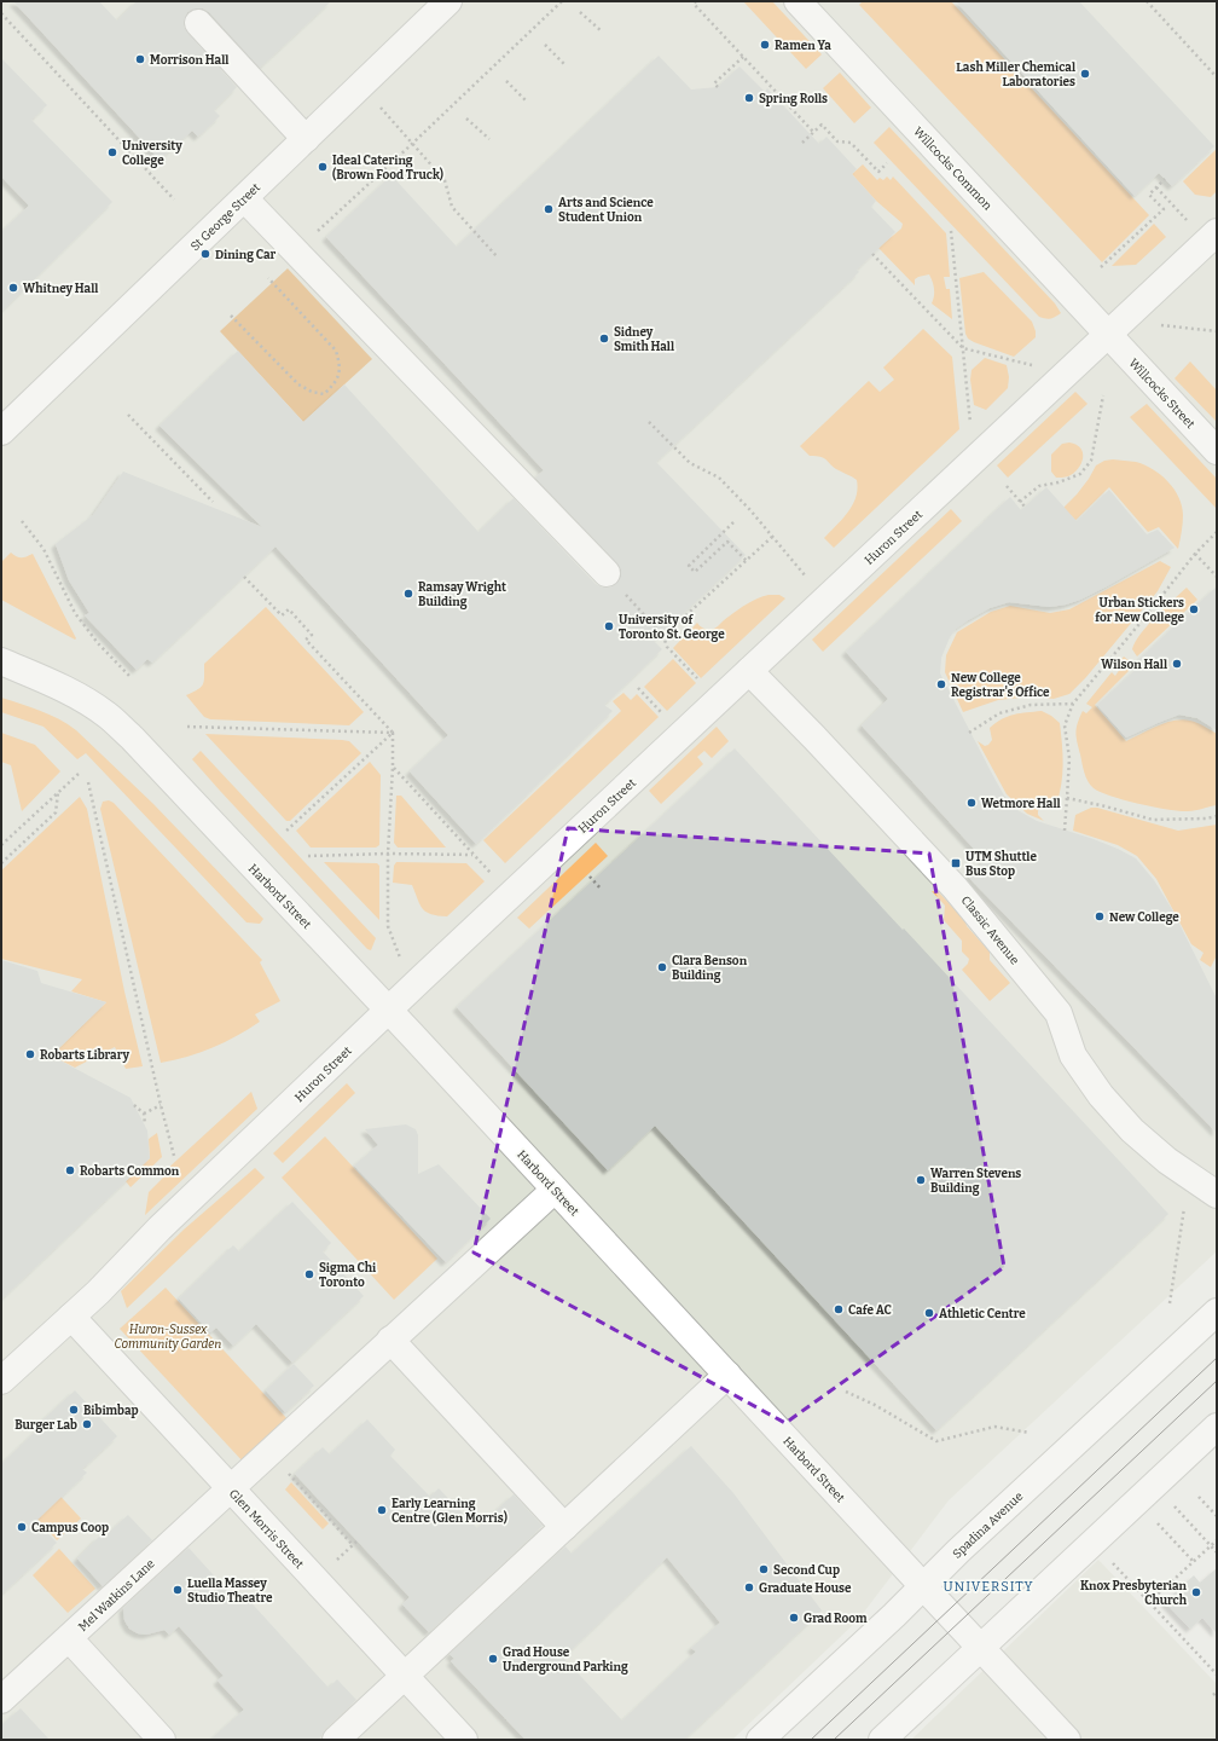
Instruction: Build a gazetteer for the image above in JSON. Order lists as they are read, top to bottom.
{
  "streets": {
    "street": [
      "Willcocks Common",
      "St George Street",
      "Willcocks Street",
      "Huron Street",
      "Harbord Street",
      "Classic Avenue",
      "Spadina Avenue",
      "Glen Morris Street",
      "Mel Watkins Lane"
    ]
  },
  "crossings": [
    ["Willcocks Common", "Willcocks Street"],
    ["Willcocks Common", "Huron Street"],
    ["Willcocks Street", "Huron Street"],
    ["Huron Street", "Harbord Street"],
    ["Huron Street", "Classic Avenue"],
    ["Huron Street", "Glen Morris Street"],
    ["Harbord Street", "Spadina Avenue"],
    ["Harbord Street", "Mel Watkins Lane"],
    ["Glen Morris Street", "Mel Watkins Lane"]
  ],
  "districts": ["UNIVERSITY"],
  "parks": ["Huron-Sussex Community Garden"],
  "places": {
    "other": [
      "Ramen Ya",
      "Morrison Hall",
      "Lash Miller Chemical Laboratories",
      "Spring Rolls",
      "University College",
      "Ideal Catering (Brown Food Truck)",
      "Arts and Science Student Union",
      "Dining Car",
      "Whitney Hall",
      "Sidney Smith Hall",
      "Ramsay Wright Building",
      "Urban Stickers for New College",
      "University of Toronto St. George",
      "Wilson Hall",
      "New College Registrar's Office",
      "Wetmore Hall",
      "New College",
      "Clara Benson Building",
      "Robarts Library",
      "Robarts Common",
      "Warren Stevens Building",
      "Sigma Chi Toronto",
      "Cafe AC",
      "Athletic Centre",
      "Bibimbap",
      "Burger Lab",
      "Early Learning Centre (Glen Morris)",
      "Campus Coop",
      "Second Cup",
      "Graduate House",
      "Luella Massey Studio Theatre",
      "Knox Presbyterian Church",
      "Grad Room",
      "Grad House Underground Parking"
    ],
    "transit": ["UTM Shuttle Bus Stop"]
  }
}
